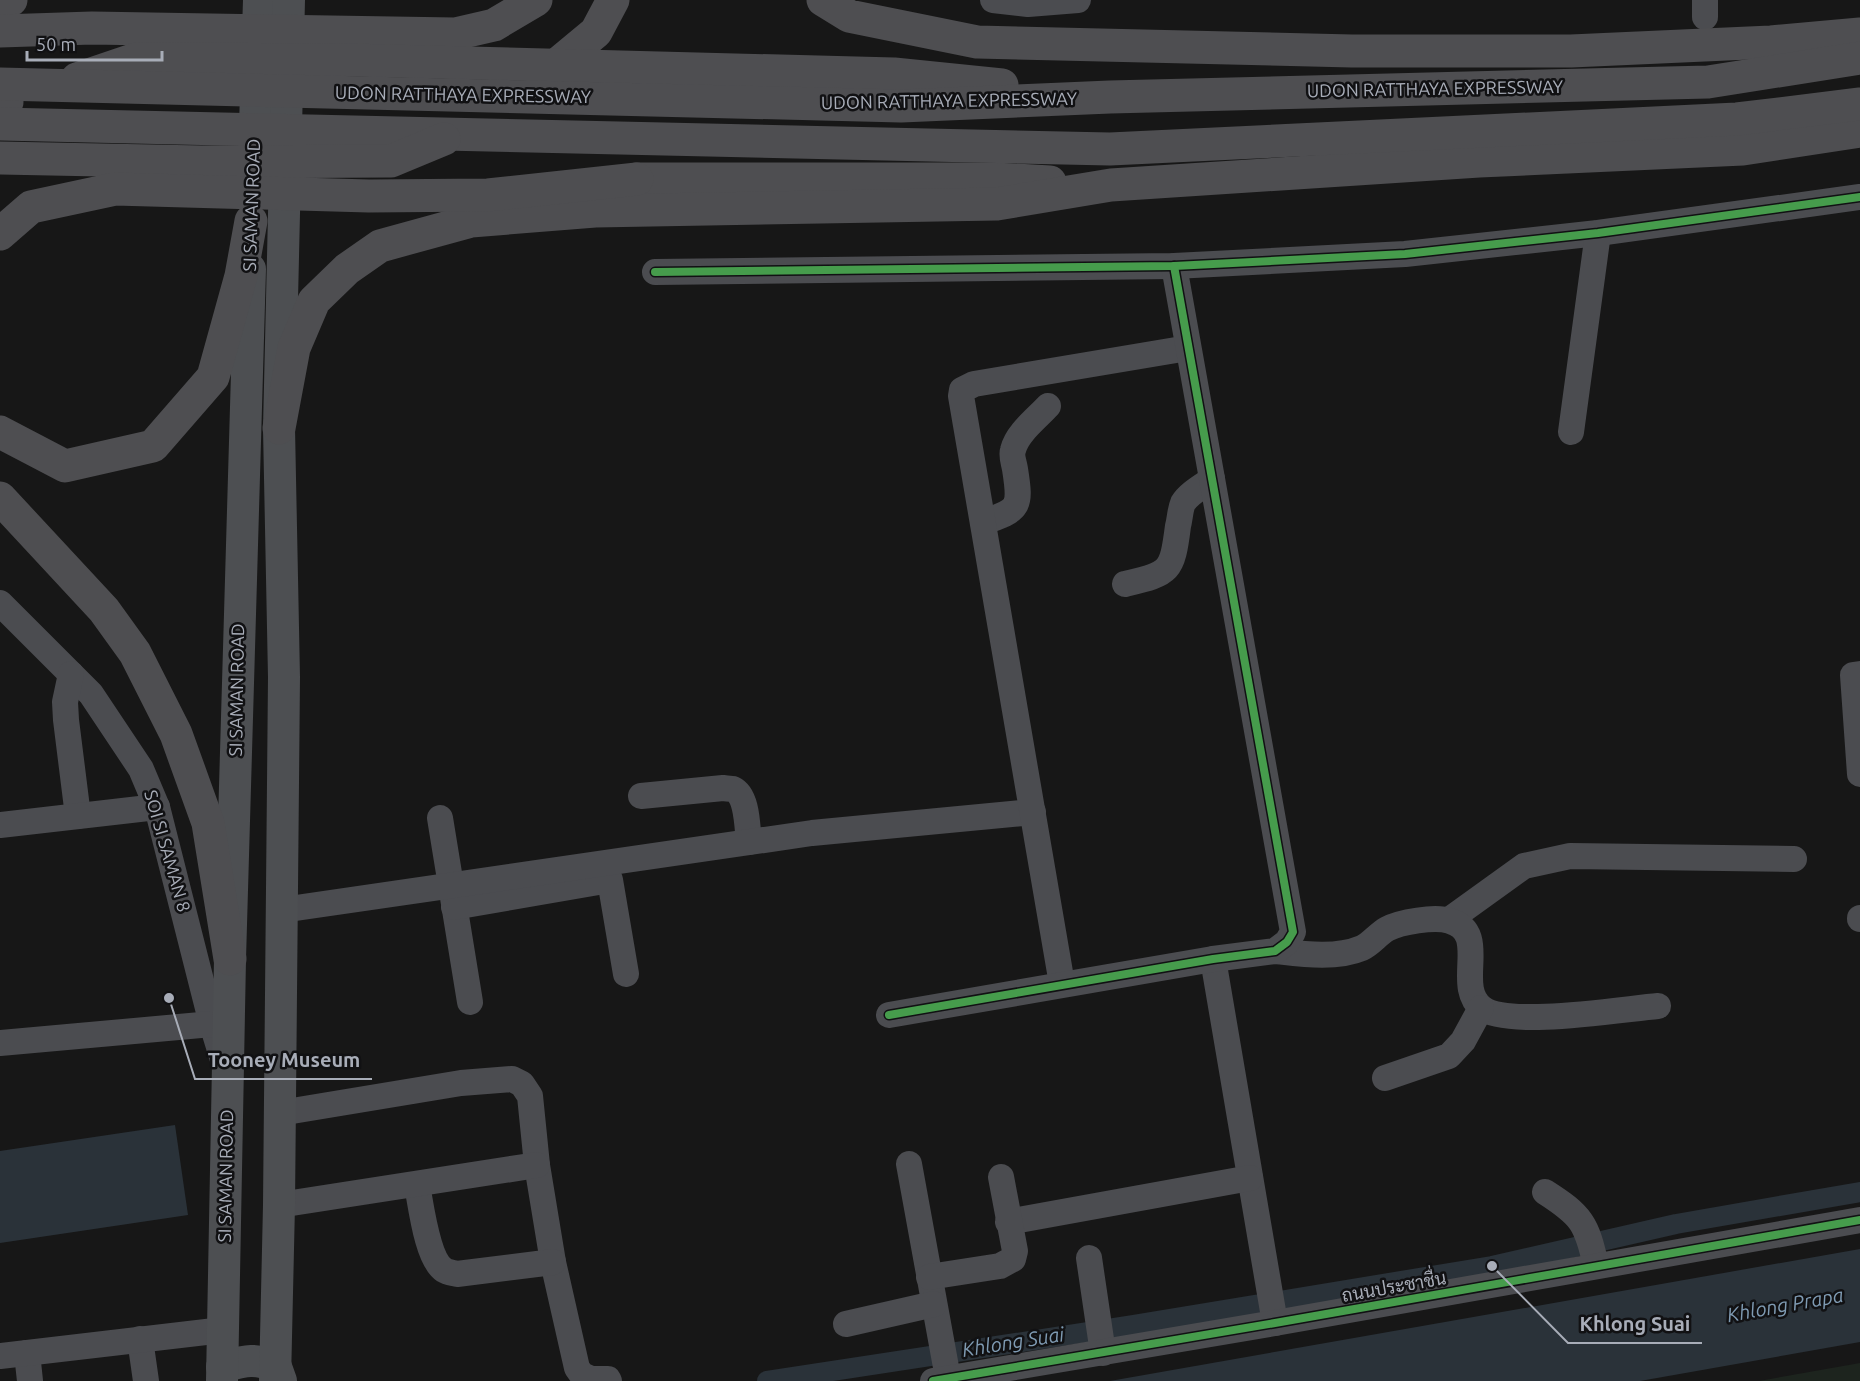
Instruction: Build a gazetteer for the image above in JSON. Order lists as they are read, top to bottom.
{
  "streets": {
    "highway": ["UDON RATTHAYA EXPRESSWAY"],
    "main road": ["SI SAMAN ROAD"],
    "street": ["SOI SI SAMAN 8", "ถนนประชาชื่น"]
  },
  "crossings": [
    ["SI SAMAN ROAD", "SOI SI SAMAN 8"]
  ],
  "water": ["Khlong Prapa", "Khlong Suai"],
  "places": ["Tooney Museum", "Khlong Suai"],
  "scale_bar": "50 m"
}
